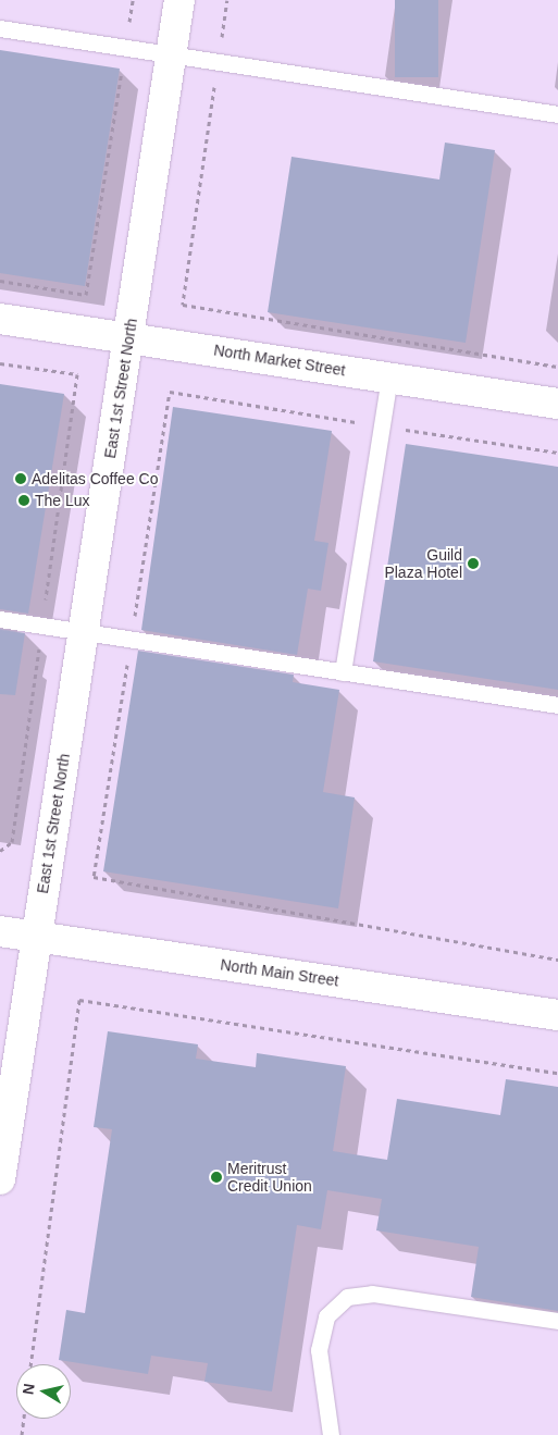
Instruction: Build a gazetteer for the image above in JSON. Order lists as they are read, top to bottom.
{
  "streets": {
    "street": ["North Market Street", "East 1st Street North", "North Main Street"]
  },
  "crossings": [
    ["North Market Street", "East 1st Street North"],
    ["East 1st Street North", "North Main Street"]
  ],
  "places": [
    "Adelitas Coffee Co",
    "The Lux",
    "Guild Plaza Hotel",
    "Meritrust Credit Union"
  ],
  "north": "left"
}
